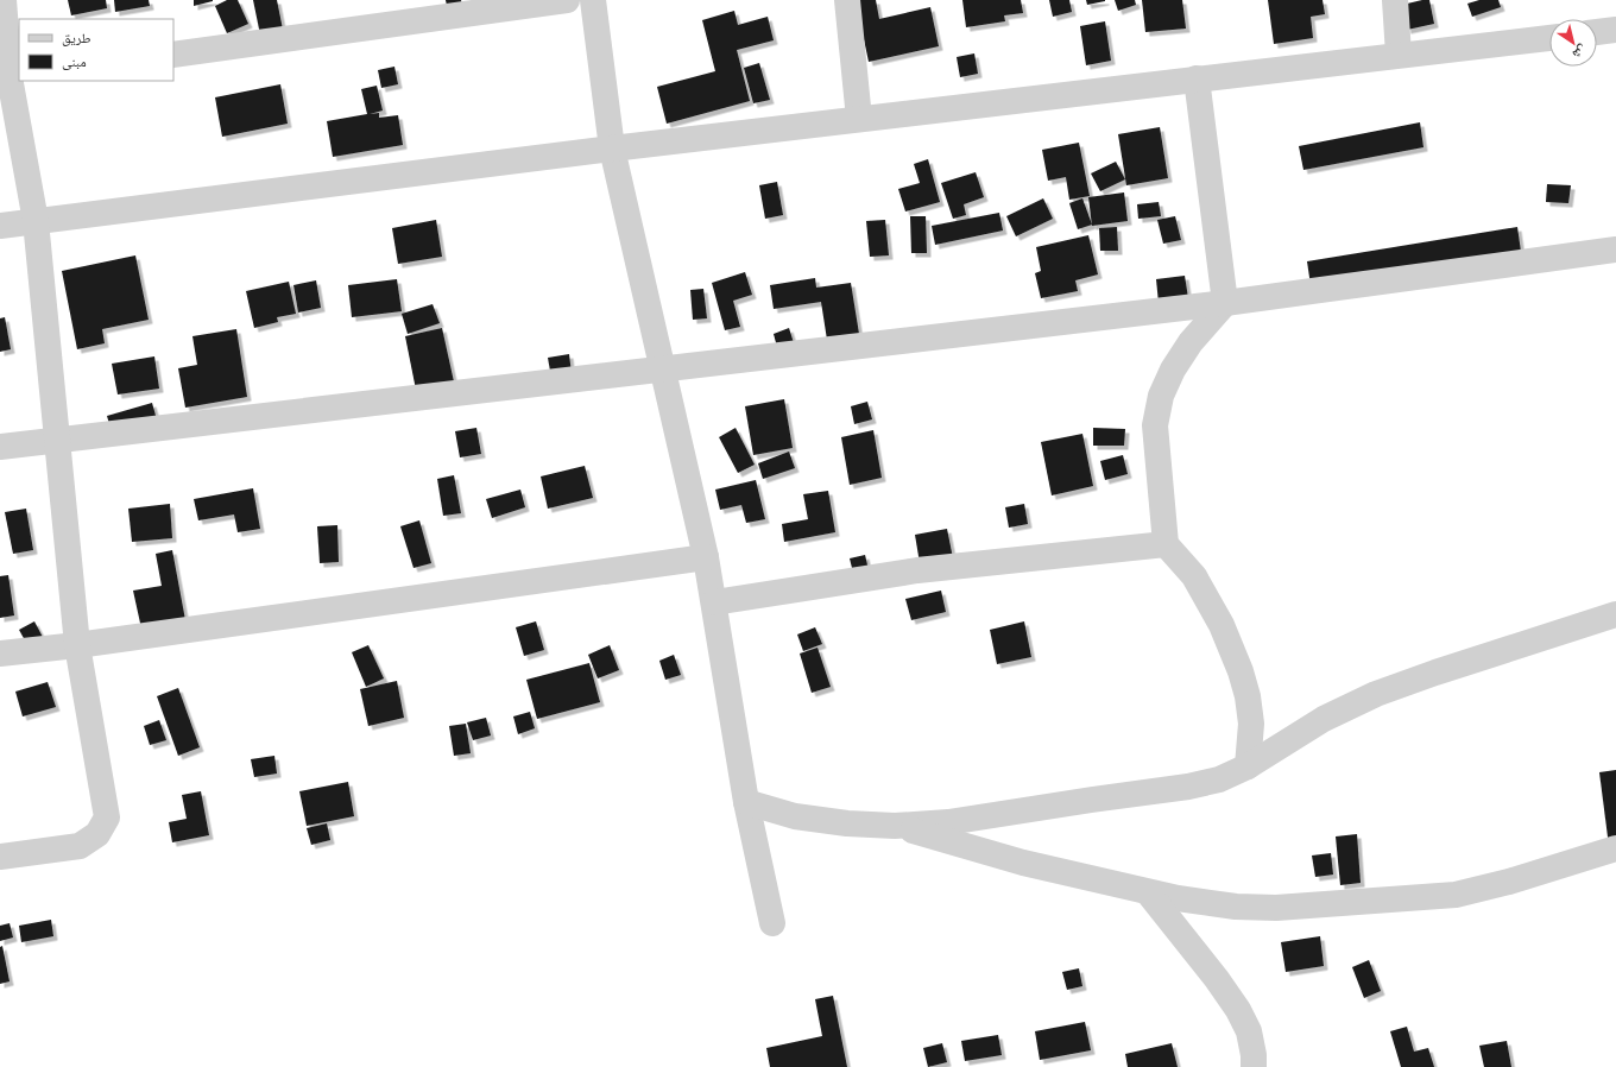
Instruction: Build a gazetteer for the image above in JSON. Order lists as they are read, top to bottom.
{
  "legend": ["طريق", "مبنى"],
  "north": "bottom right"
}
